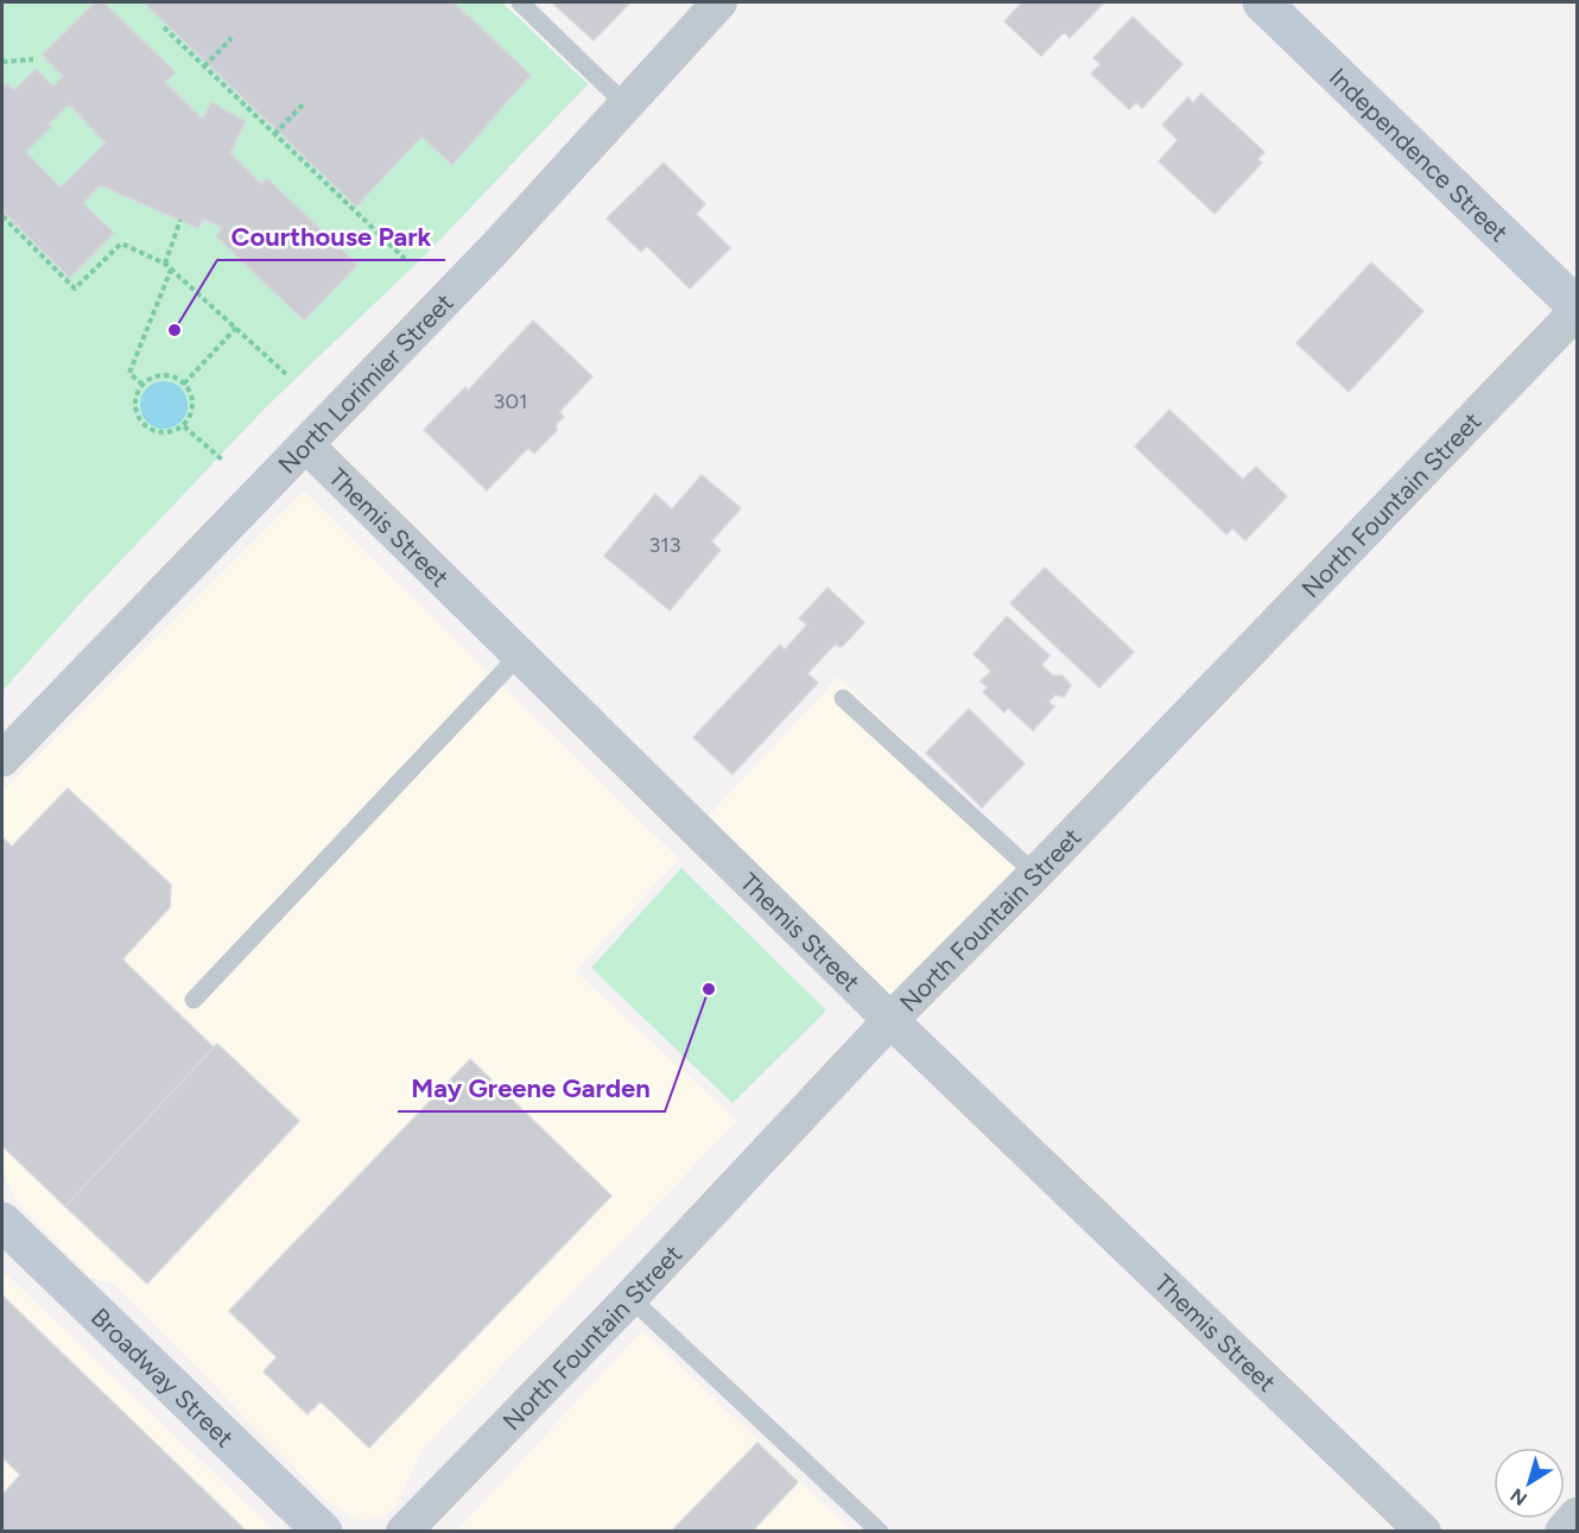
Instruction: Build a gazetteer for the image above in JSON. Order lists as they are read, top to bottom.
{
  "streets": {
    "main road": ["Independence Street", "Broadway Street"],
    "street": ["North Lorimier Street", "North Fountain Street", "Themis Street"]
  },
  "crossings": [
    ["Independence Street", "North Fountain Street"],
    ["North Lorimier Street", "Themis Street"],
    ["North Fountain Street", "Themis Street"]
  ],
  "places": ["Courthouse Park", "May Greene Garden"],
  "house_numbers": ["301", "313"],
  "north": "bottom left"
}
